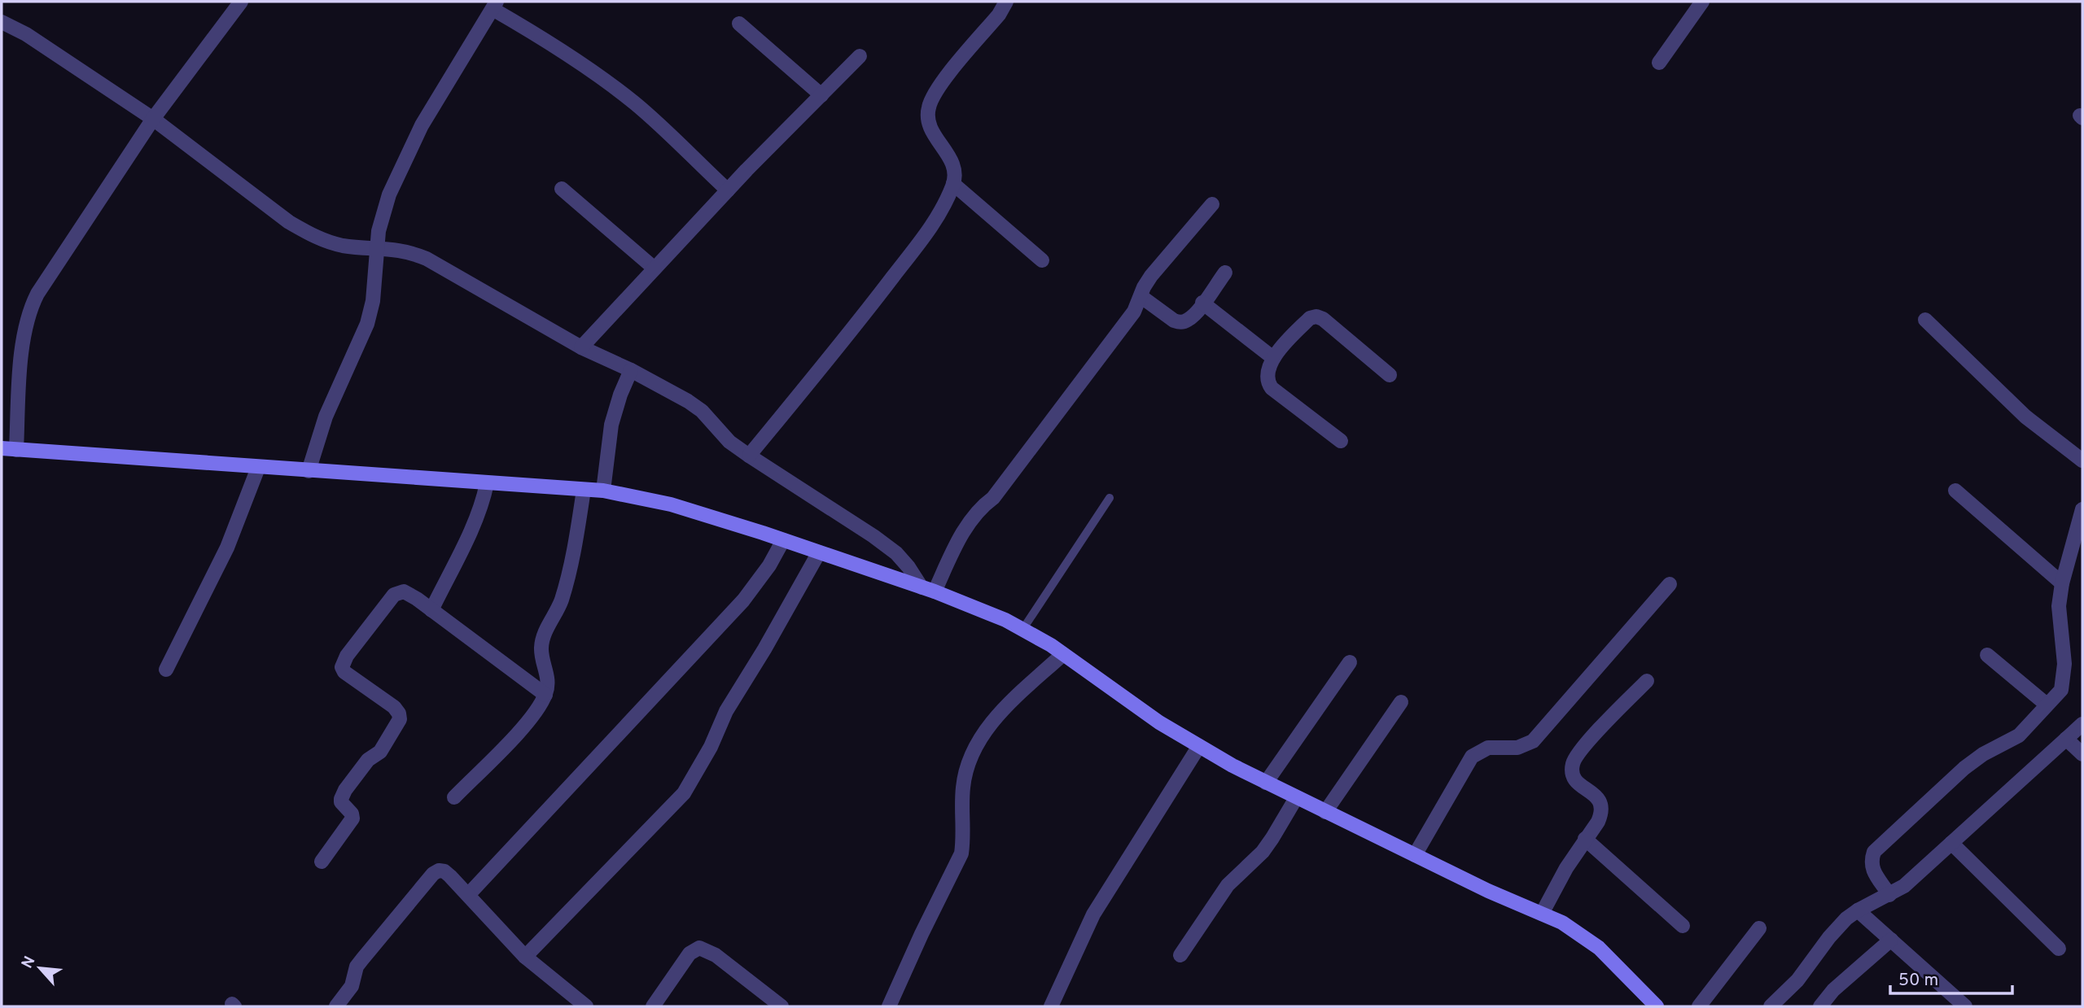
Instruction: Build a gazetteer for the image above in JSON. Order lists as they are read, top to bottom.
{
  "scale_bar": "50 m",
  "north": "top left"
}
